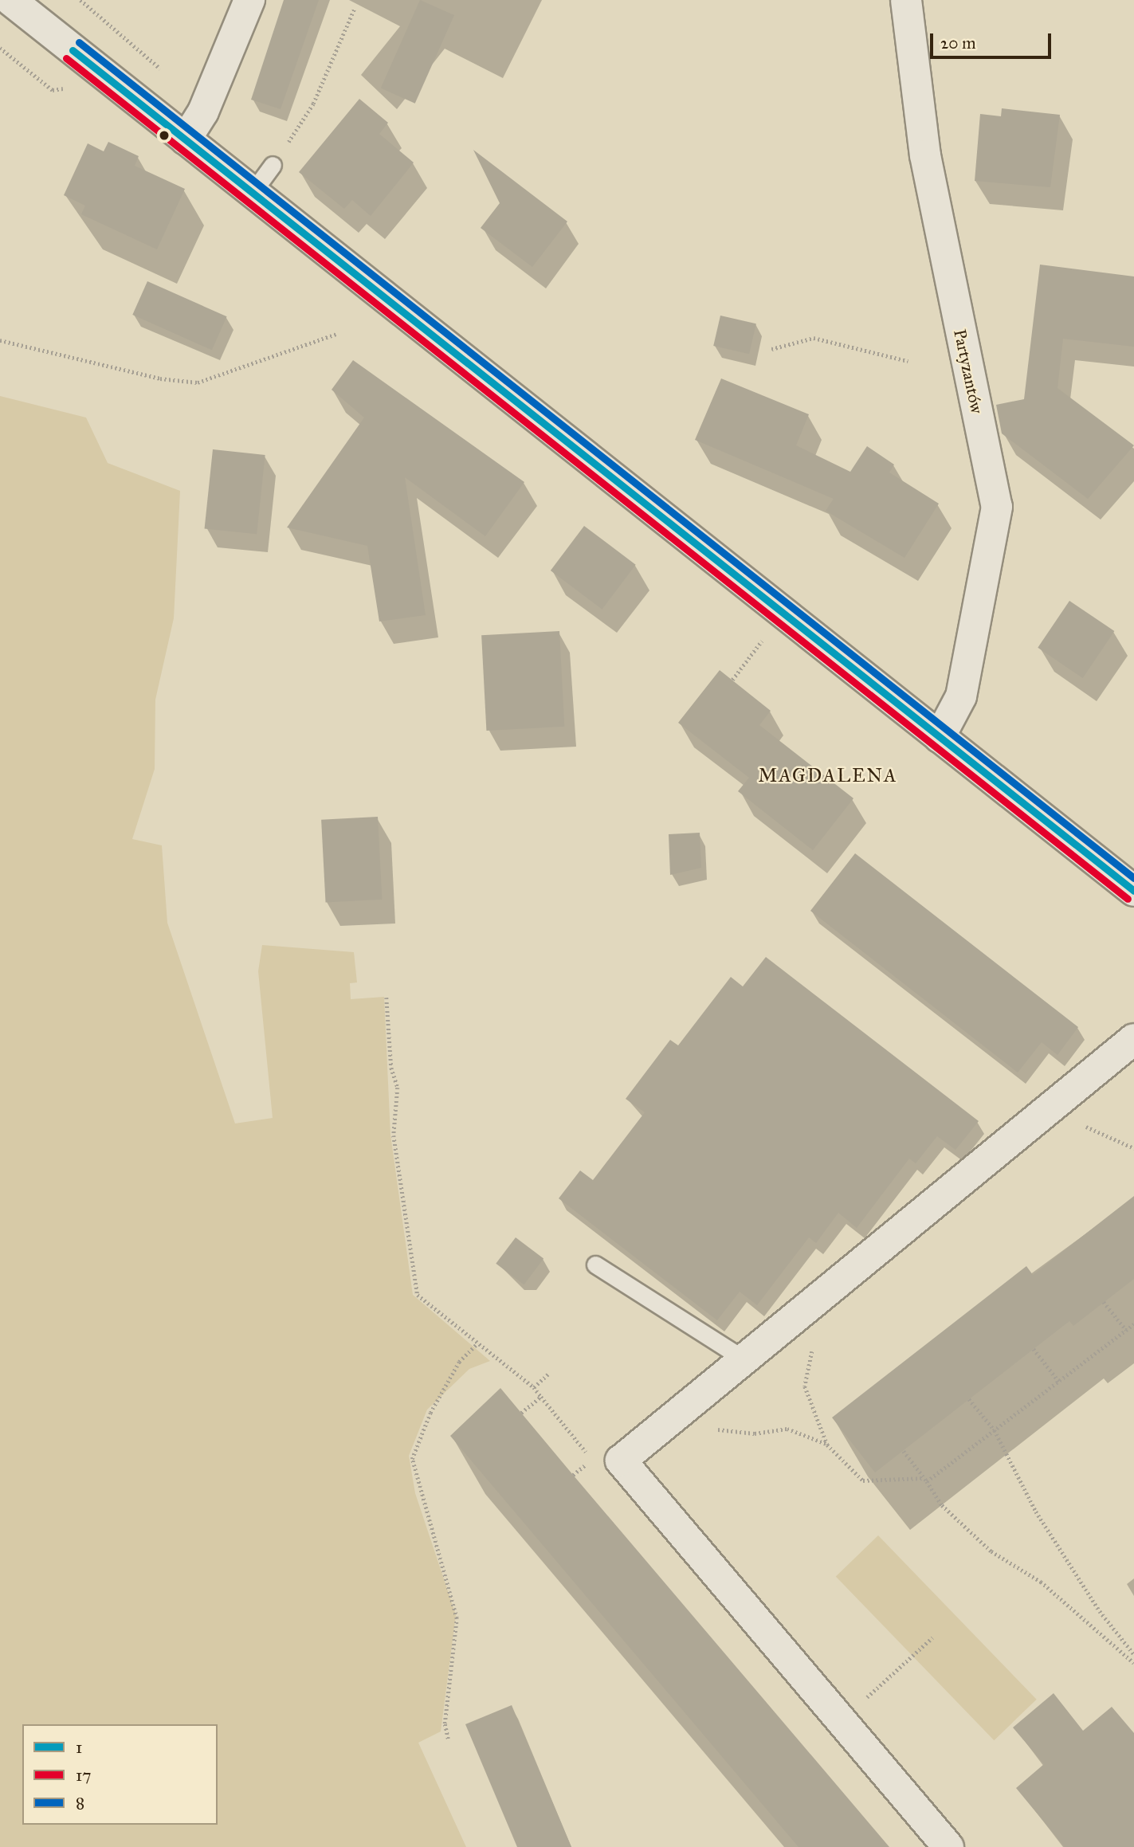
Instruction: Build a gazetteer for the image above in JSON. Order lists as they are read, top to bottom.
{
  "streets": {
    "street": ["Partyzantów"]
  },
  "districts": ["MAGDALENA"],
  "lines": ["transit line 8", "transit line 1", "transit line 17"],
  "legend": ["1", "17", "8"],
  "scale_bar": "20 m"
}
